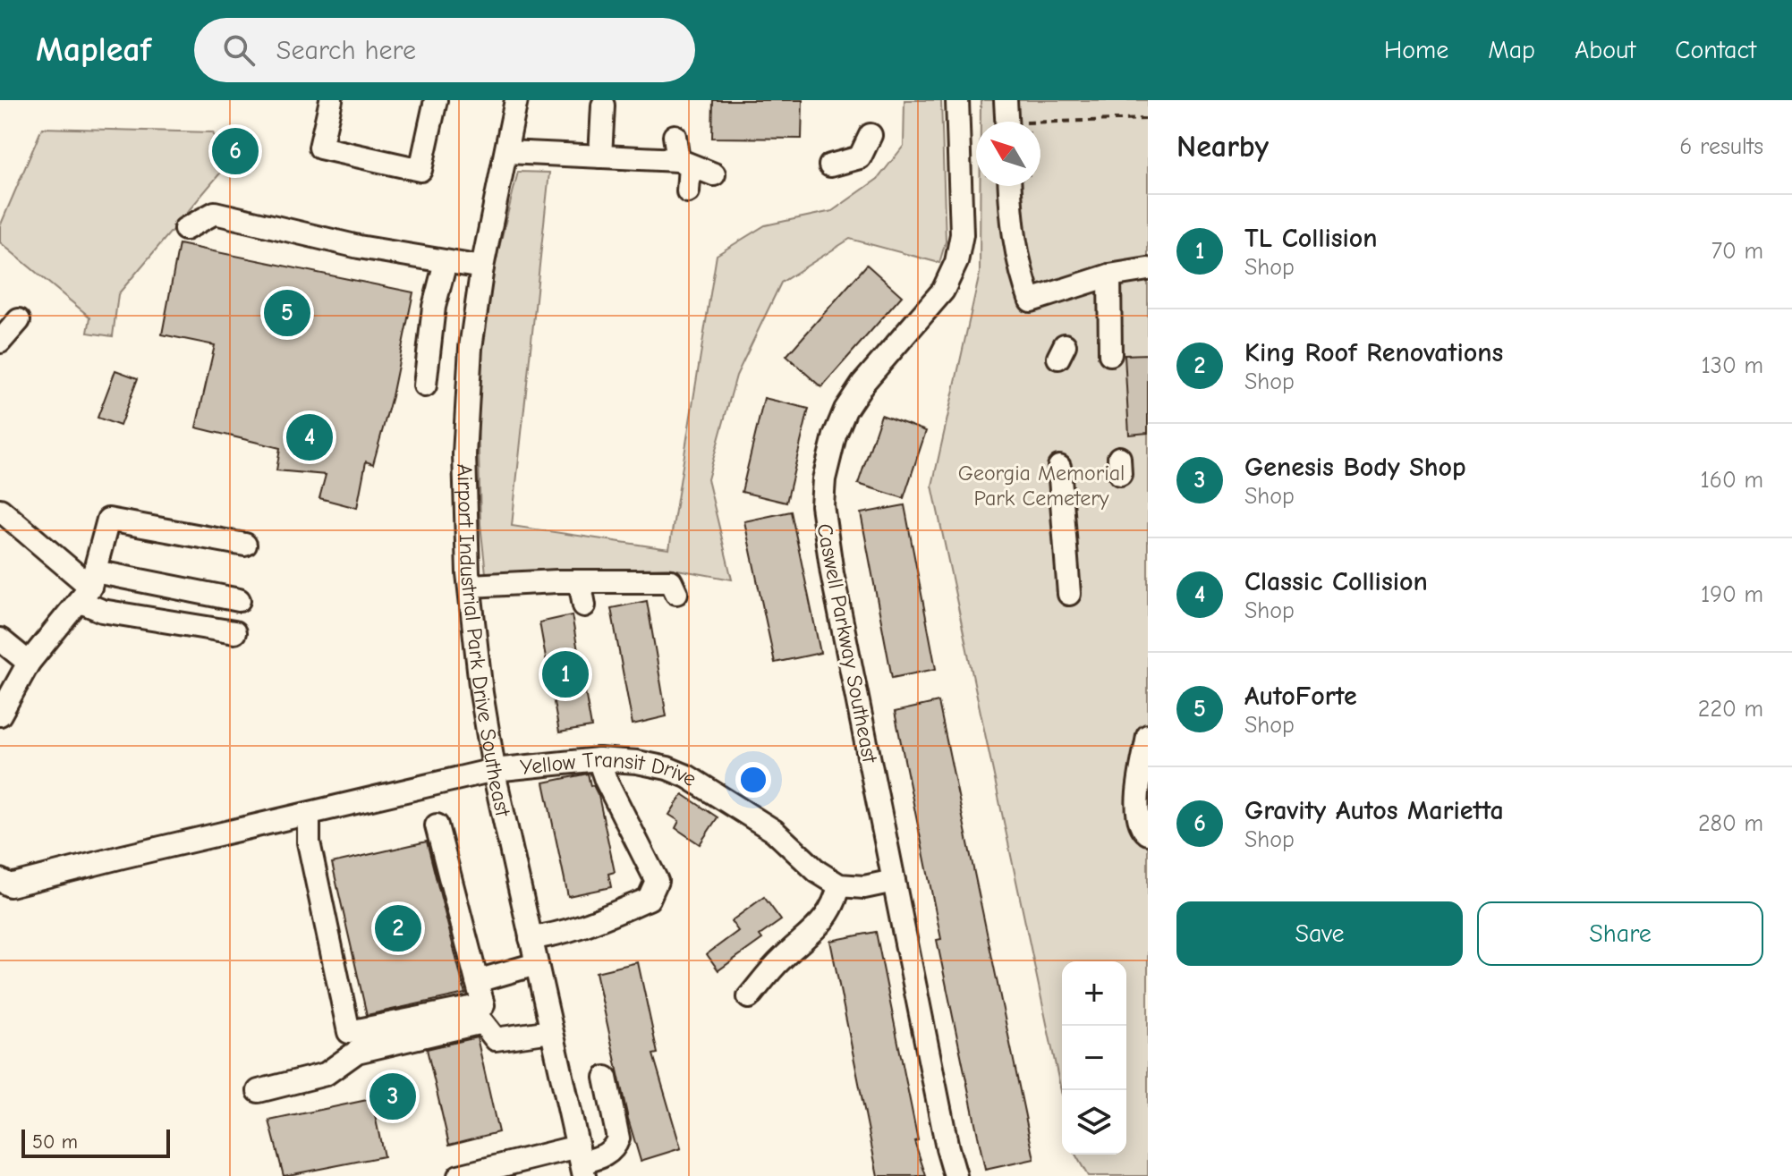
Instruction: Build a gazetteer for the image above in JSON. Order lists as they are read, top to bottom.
{
  "streets": {
    "street": ["Airport Industrial Park Drive Southeast", "Caswell Parkway Southeast", "Yellow Transit Drive"]
  },
  "crossings": [
    ["Airport Industrial Park Drive Southeast", "Yellow Transit Drive"]
  ],
  "parks": ["Georgia Memorial Park Cemetery"],
  "scale_bar": "50 m",
  "north": "top left",
  "page": {
    "header": "Mapleaf",
    "search": "Search here",
    "nav": [
      "Home",
      "Map",
      "About",
      "Contact"
    ],
    "heading": ["Nearby", "6 results"],
    "pins": [
      "6",
      "5",
      "4",
      "1",
      "2",
      "3"
    ],
    "list": [
      {
        "mark": "1",
        "name": "TL Collision",
        "note": "Shop",
        "value": "70 m"
      },
      {
        "mark": "2",
        "name": "King Roof Renovations",
        "note": "Shop",
        "value": "130 m"
      },
      {
        "mark": "3",
        "name": "Genesis Body Shop",
        "note": "Shop",
        "value": "160 m"
      },
      {
        "mark": "4",
        "name": "Classic Collision",
        "note": "Shop",
        "value": "190 m"
      },
      {
        "mark": "5",
        "name": "AutoForte",
        "note": "Shop",
        "value": "220 m"
      },
      {
        "mark": "6",
        "name": "Gravity Autos Marietta",
        "note": "Shop",
        "value": "280 m"
      }
    ],
    "buttons": ["Save", "Share"],
    "map_buttons": ["+", "−"],
    "scale": "50 m"
  }
}
